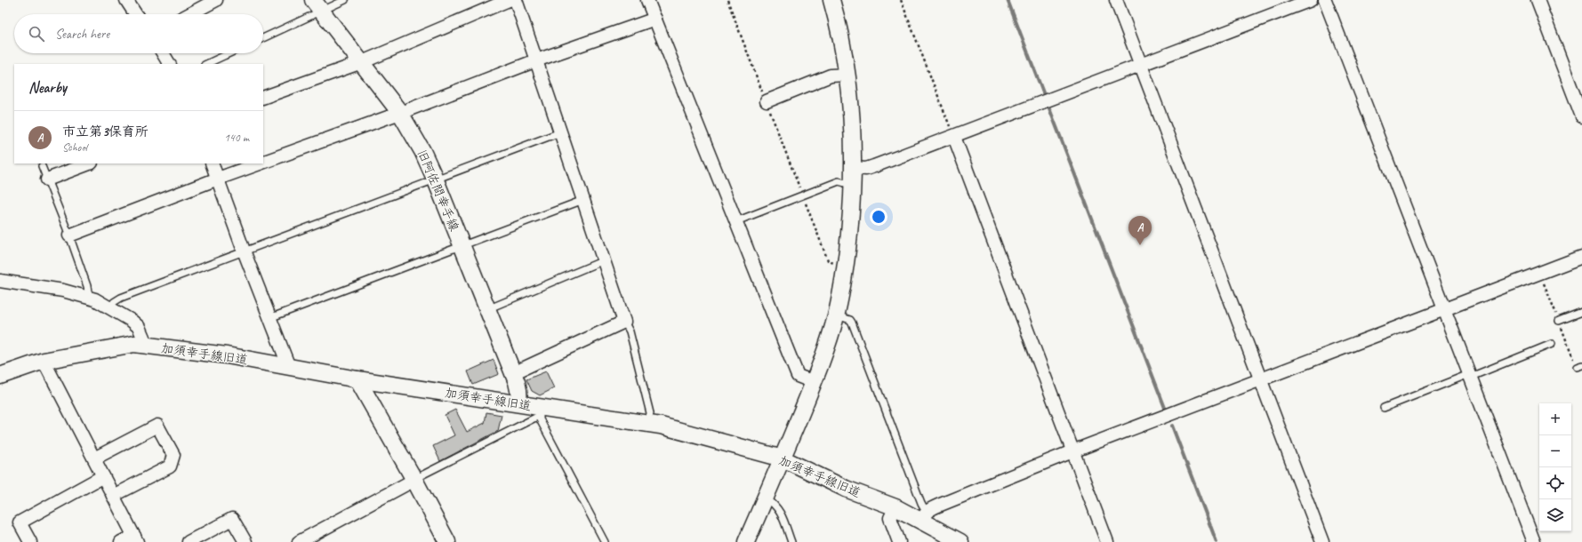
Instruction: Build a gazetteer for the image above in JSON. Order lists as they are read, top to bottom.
{
  "streets": {
    "street": ["旧阿佐間幸手線", "加須幸手線旧道"]
  },
  "crossings": [
    ["旧阿佐間幸手線", "加須幸手線旧道"]
  ],
  "page": {
    "search": "Search here",
    "heading": "Nearby",
    "list": [
      {
        "mark": "A",
        "name": "市立第3保育所",
        "note": "School",
        "value": "140 m"
      }
    ],
    "pins": "A",
    "map_buttons": ["+", "−"]
  }
}
